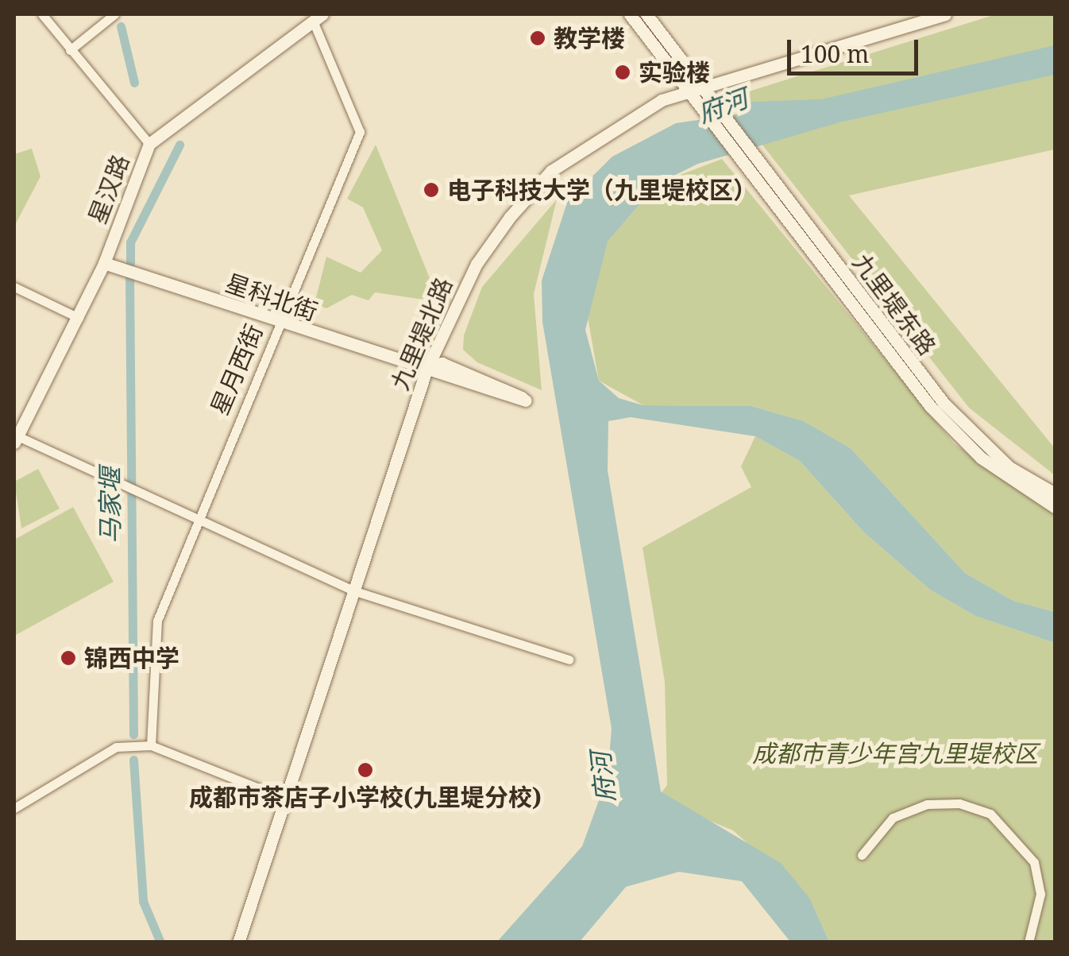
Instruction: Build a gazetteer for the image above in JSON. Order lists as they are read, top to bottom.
{
  "streets": {
    "street": [
      "星汉路",
      "星科北街",
      "九里堤东路",
      "九里堤北路",
      "星月西街"
    ]
  },
  "crossings": [
    ["星汉路", "星科北街"],
    ["星汉路", "星月西街"],
    ["星科北街", "九里堤北路"],
    ["星科北街", "星月西街"],
    ["九里堤东路", "九里堤北路"]
  ],
  "water": ["府河", "马家堰"],
  "parks": ["成都市青少年宫九里堤校区"],
  "places": [
    "教学楼",
    "实验楼",
    "电子科技大学（九里堤校区）",
    "锦西中学",
    "成都市茶店子小学校(九里堤分校)"
  ],
  "scale_bar": "100 m"
}
